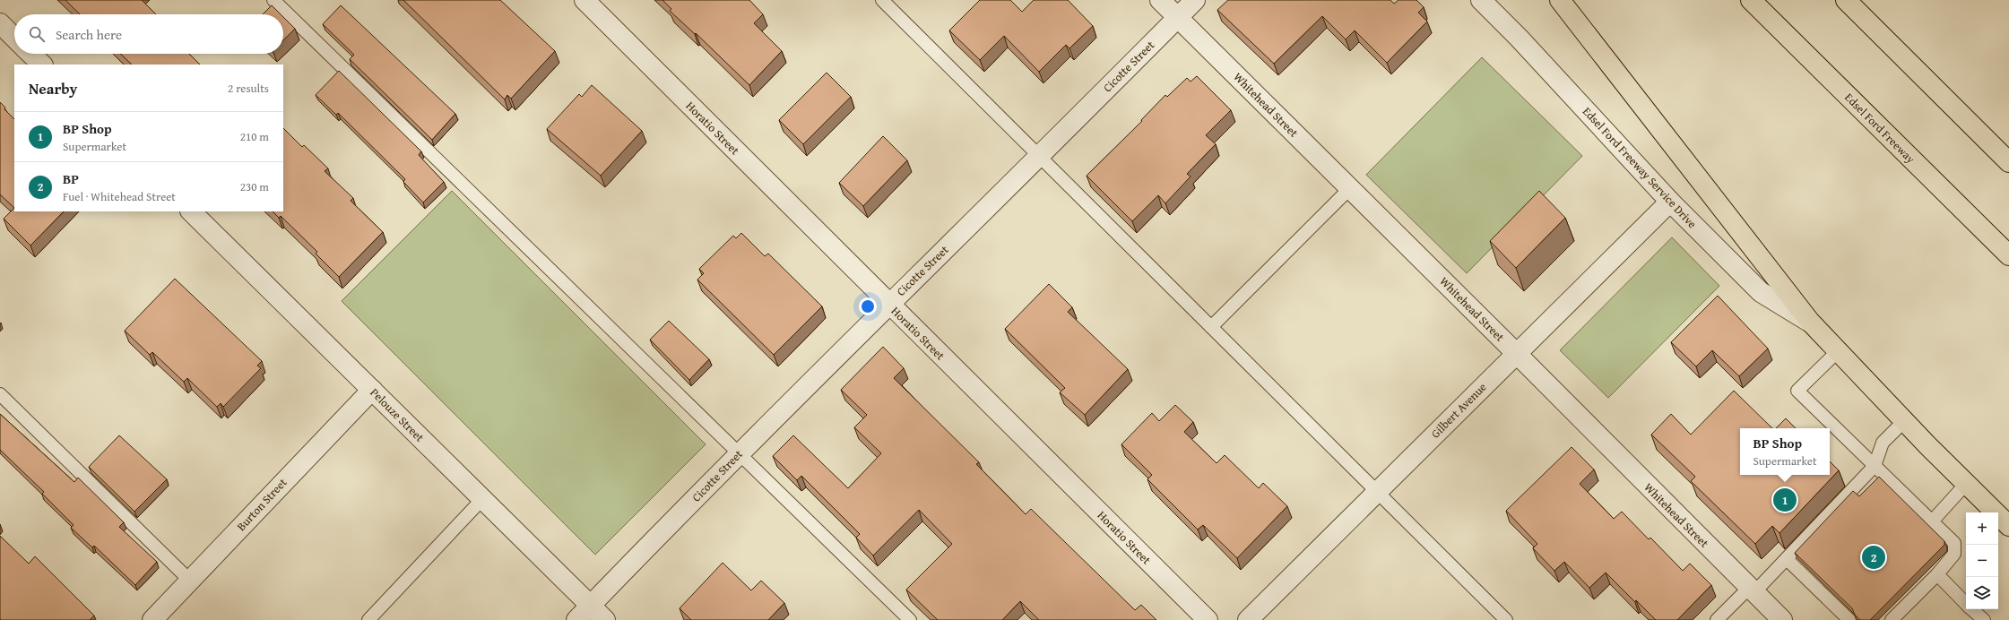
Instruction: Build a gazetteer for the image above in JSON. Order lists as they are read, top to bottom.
{
  "streets": {
    "highway": ["Edsel Ford Freeway"],
    "street": [
      "Cicotte Street",
      "Whitehead Street",
      "Horatio Street",
      "Edsel Ford Freeway Service Drive",
      "Gilbert Avenue",
      "Pelouze Street",
      "Burton Street"
    ]
  },
  "crossings": [
    ["Cicotte Street", "Whitehead Street"],
    ["Cicotte Street", "Horatio Street"],
    ["Cicotte Street", "Pelouze Street"],
    ["Whitehead Street", "Gilbert Avenue"],
    ["Edsel Ford Freeway Service Drive", "Gilbert Avenue"],
    ["Pelouze Street", "Burton Street"]
  ],
  "page": {
    "search": "Search here",
    "heading": ["Nearby", "2 results"],
    "list": [
      {
        "mark": "1",
        "name": "BP Shop",
        "note": "Supermarket",
        "value": "210 m"
      },
      {
        "mark": "2",
        "name": "BP",
        "note": "Fuel · Whitehead Street",
        "value": "230 m"
      }
    ],
    "popup": ["BP Shop", "Supermarket"],
    "pins": ["1", "2"],
    "map_buttons": ["+", "−"]
  }
}
